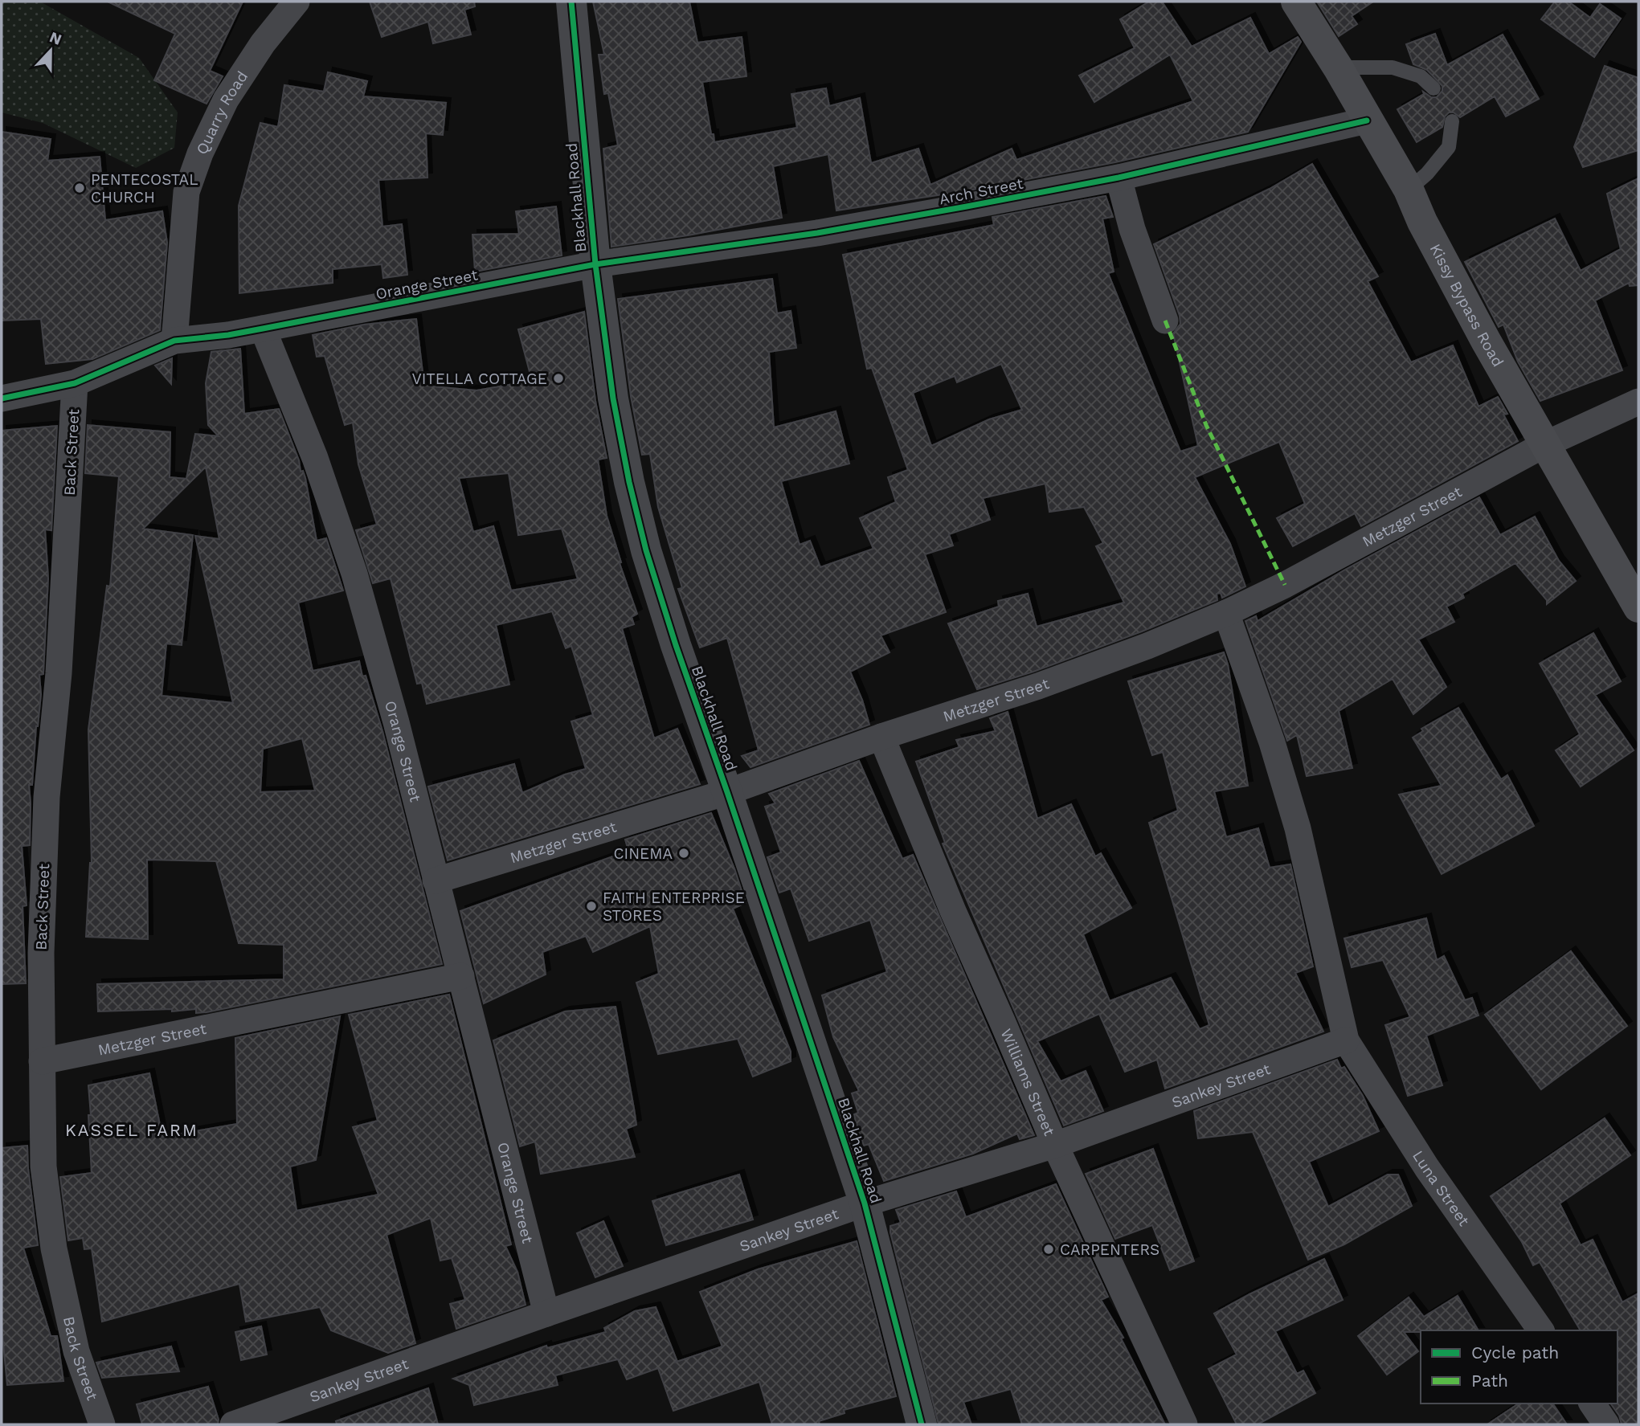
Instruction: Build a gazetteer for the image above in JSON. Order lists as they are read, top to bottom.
{
  "streets": {
    "main road": ["Kissy Bypass Road"],
    "street": [
      "Quarry Road",
      "Arch Street",
      "Blackhall Road",
      "Orange Street",
      "Back Street",
      "Metzger Street",
      "Williams Street",
      "Sankey Street",
      "Luna Street"
    ]
  },
  "crossings": [
    ["Arch Street", "Blackhall Road"],
    ["Arch Street", "Orange Street"],
    ["Arch Street", "Kissy Bypass Road"],
    ["Blackhall Road", "Orange Street"],
    ["Blackhall Road", "Metzger Street"],
    ["Blackhall Road", "Sankey Street"],
    ["Orange Street", "Metzger Street"],
    ["Orange Street", "Sankey Street"],
    ["Kissy Bypass Road", "Metzger Street"],
    ["Back Street", "Metzger Street"],
    ["Metzger Street", "Williams Street"],
    ["Metzger Street", "Luna Street"],
    ["Williams Street", "Sankey Street"],
    ["Sankey Street", "Luna Street"]
  ],
  "districts": ["KASSEL FARM"],
  "places": [
    "PENTECOSTAL CHURCH",
    "VITELLA COTTAGE",
    "CINEMA",
    "FAITH ENTERPRISE STORES",
    "CARPENTERS"
  ],
  "legend": ["Cycle path", "Path"],
  "north": "top"
}
